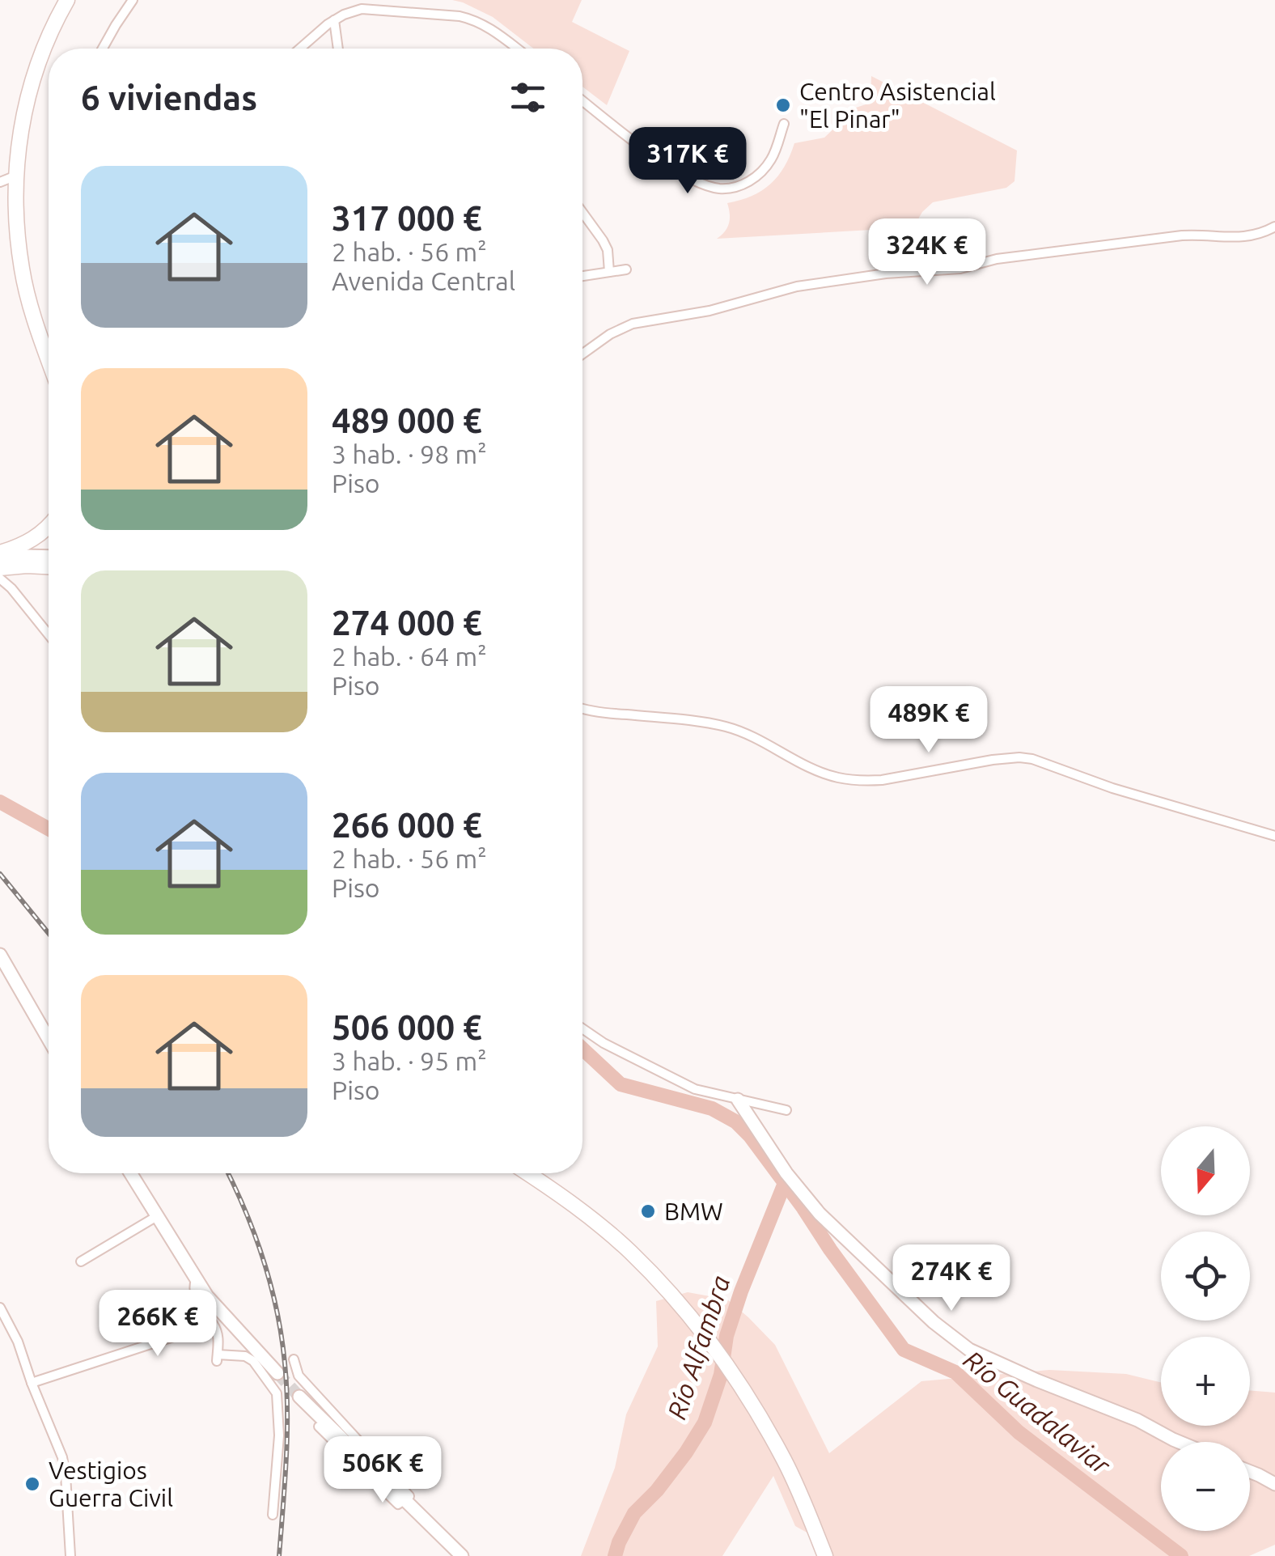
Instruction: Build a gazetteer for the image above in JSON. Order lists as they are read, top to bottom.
{
  "water": ["Río Alfambra", "Río Guadalaviar"],
  "places": ["Centro Asistencial \"El Pinar\"", "BMW", "Vestigios Guerra Civil"],
  "north": "bottom",
  "page": {
    "heading": "6 viviendas",
    "price": [
      "317K €",
      "324K €",
      "489K €",
      "274K €",
      "266K €",
      "506K €"
    ],
    "list": [
      {
        "name": "317 000 €",
        "note": "2 hab. · 56 m² · Avenida Central"
      },
      {
        "name": "489 000 €",
        "note": "3 hab. · 98 m² · Piso"
      },
      {
        "name": "274 000 €",
        "note": "2 hab. · 64 m² · Piso"
      },
      {
        "name": "266 000 €",
        "note": "2 hab. · 56 m² · Piso"
      },
      {
        "name": "506 000 €",
        "note": "3 hab. · 95 m² · Piso"
      }
    ],
    "map_buttons": ["+", "−"]
  }
}
